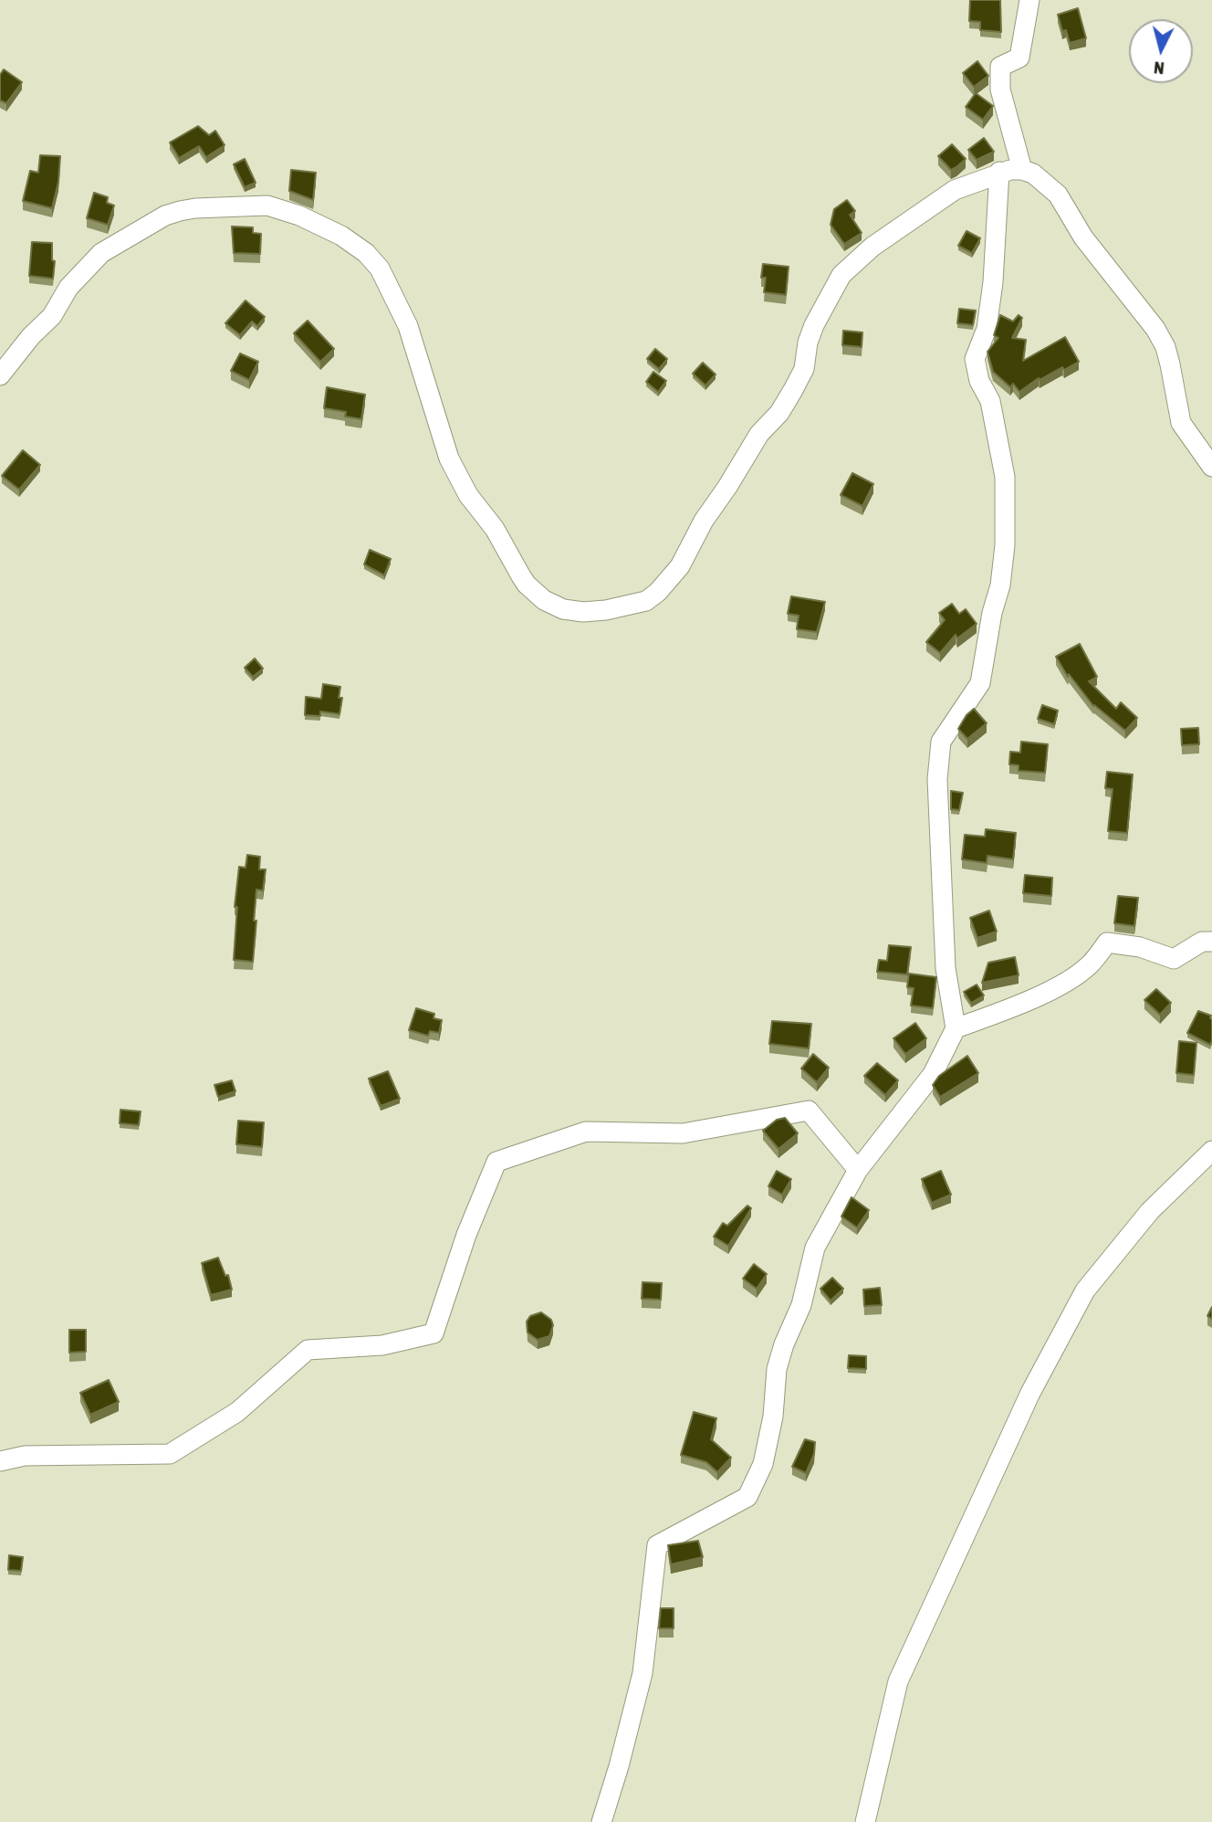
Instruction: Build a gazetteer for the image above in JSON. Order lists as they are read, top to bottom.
{
  "north": "bottom"
}
